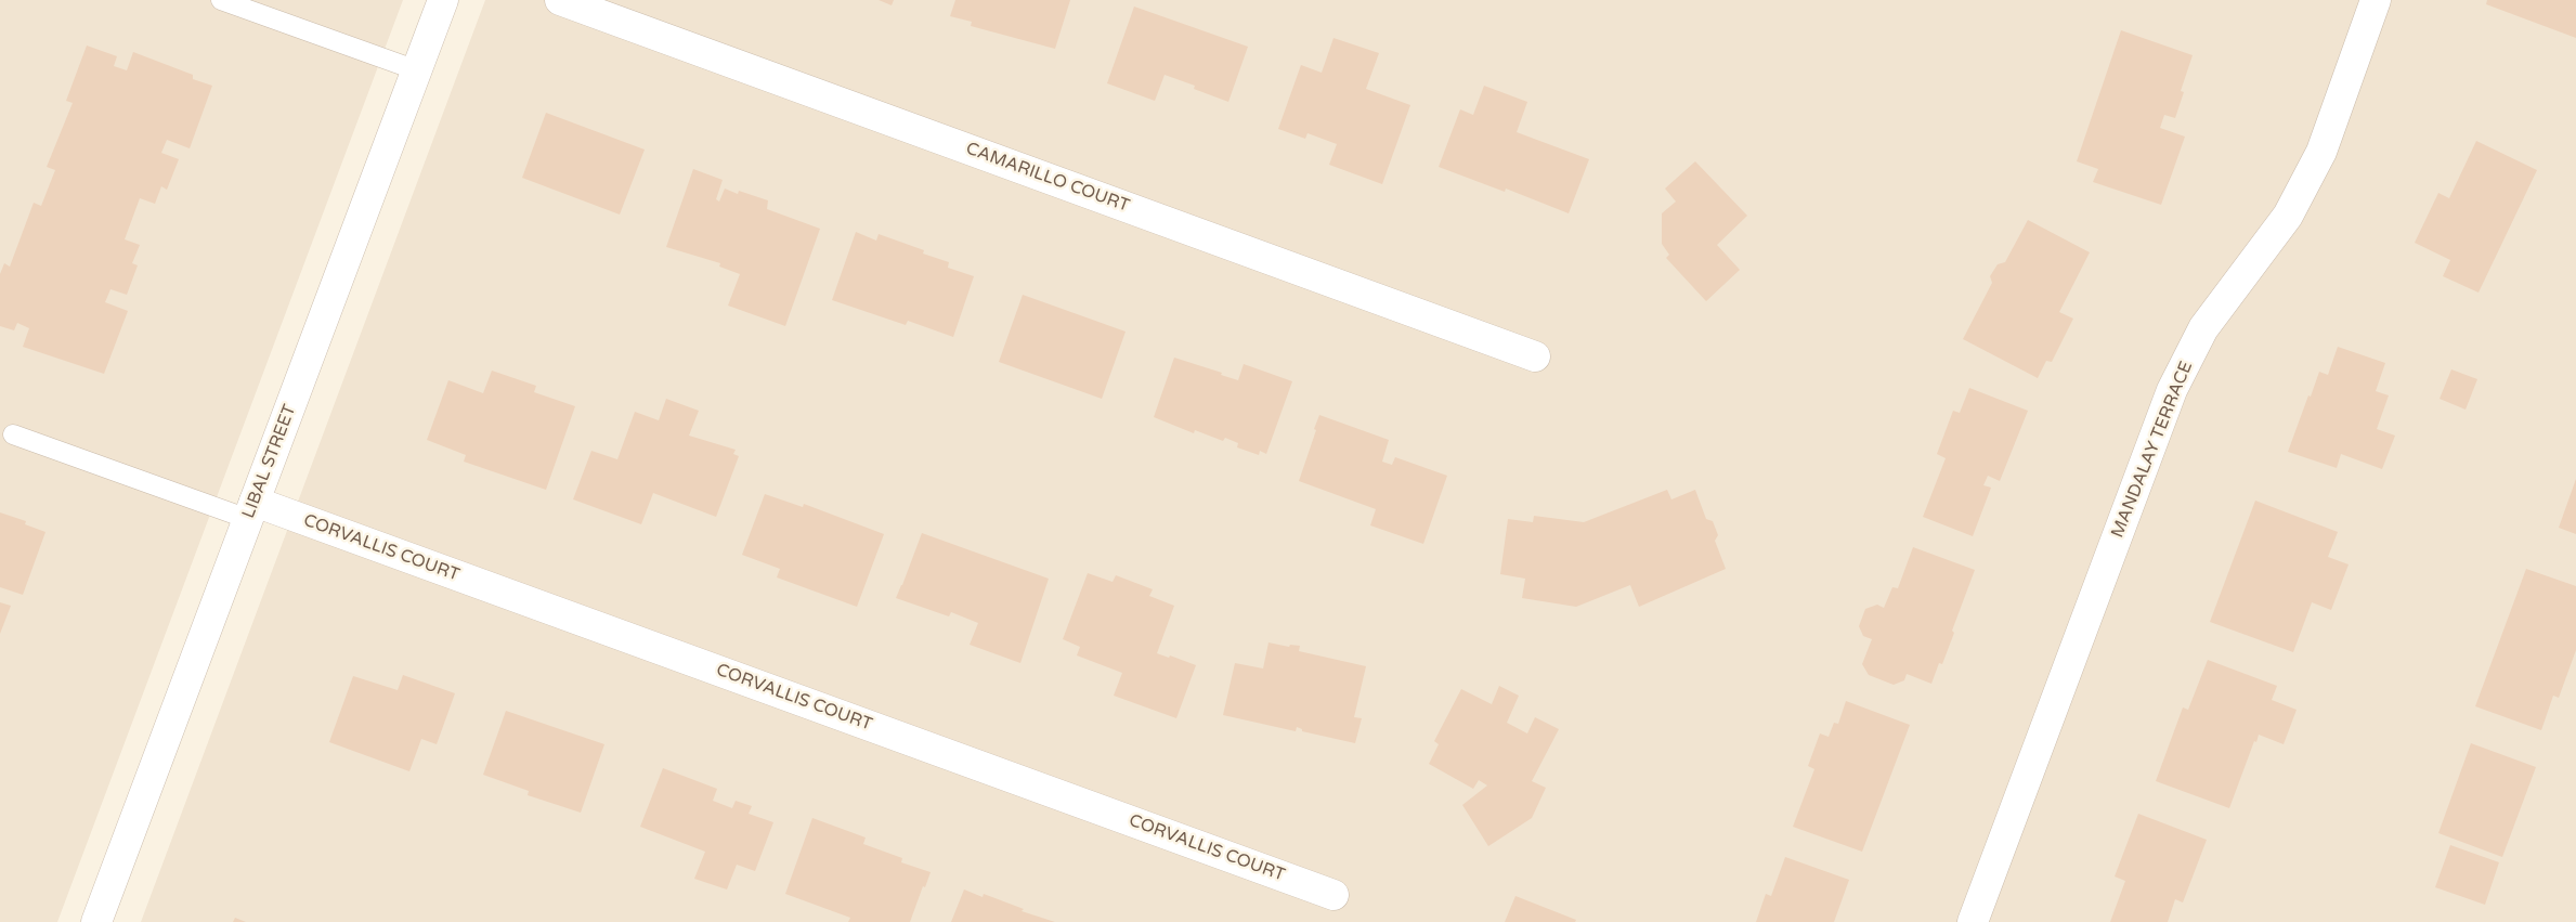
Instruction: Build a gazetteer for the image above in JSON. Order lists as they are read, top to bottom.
{
  "streets": {
    "street": [
      "CAMARILLO COURT",
      "MANDALAY TERRACE",
      "LIBAL STREET",
      "CORVALLIS COURT"
    ]
  },
  "crossings": [
    ["LIBAL STREET", "CORVALLIS COURT"]
  ]
}
